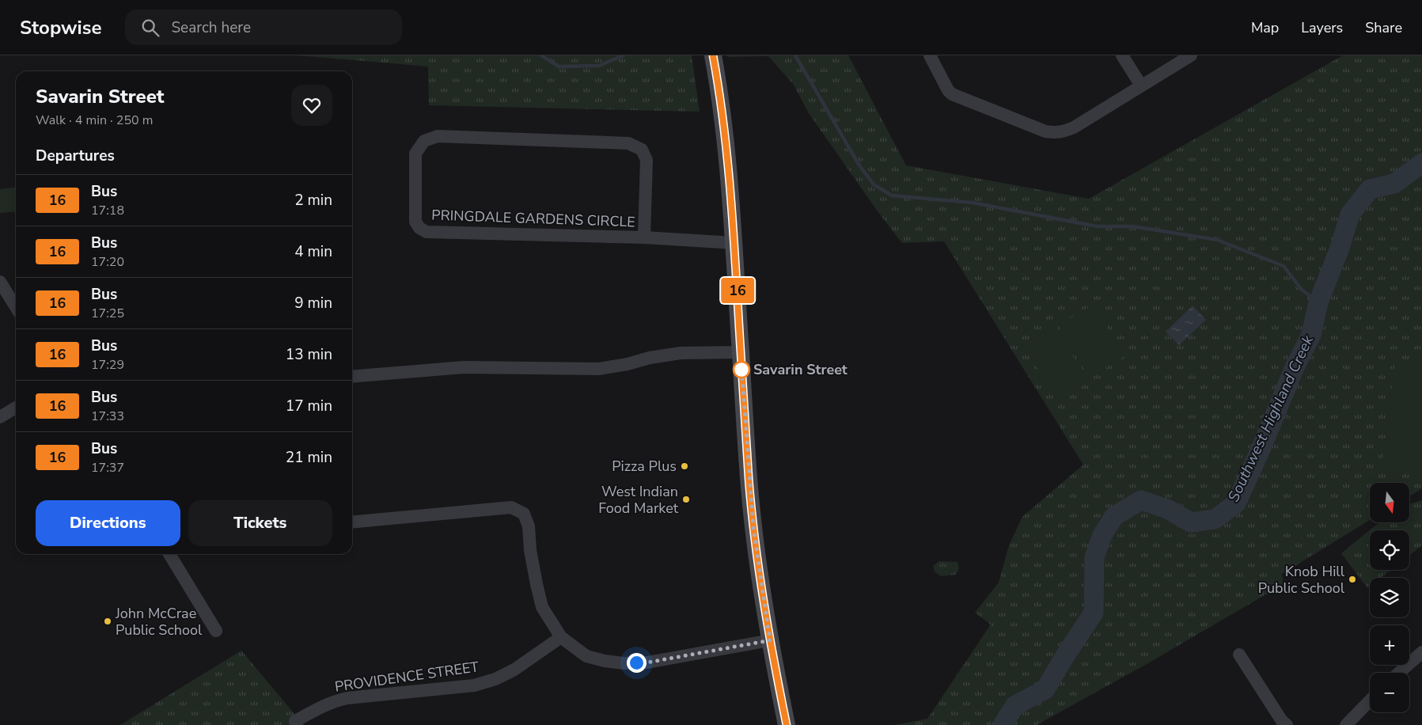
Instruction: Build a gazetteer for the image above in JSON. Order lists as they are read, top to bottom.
{
  "streets": {
    "street": ["PRINGDALE GARDENS CIRCLE", "PROVIDENCE STREET"]
  },
  "water": ["Southwest Highland Creek"],
  "places": [
    "Savarin Street",
    "Pizza Plus",
    "West Indian Food Market",
    "Knob Hill Public School",
    "John McCrae Public School"
  ],
  "lines": ["bus line 16"],
  "north": "bottom",
  "page": {
    "header": "Stopwise",
    "search": "Search here",
    "nav": ["Map", "Layers", "Share"],
    "on_map": "16",
    "heading": [
      ["Savarin Street", "Walk · 4 min · 250 m"],
      "Departures"
    ],
    "list": [
      {
        "mark": "16",
        "name": "Bus",
        "note": "17:18",
        "value": "2 min"
      },
      {
        "mark": "16",
        "name": "Bus",
        "note": "17:20",
        "value": "4 min"
      },
      {
        "mark": "16",
        "name": "Bus",
        "note": "17:25",
        "value": "9 min"
      },
      {
        "mark": "16",
        "name": "Bus",
        "note": "17:29",
        "value": "13 min"
      },
      {
        "mark": "16",
        "name": "Bus",
        "note": "17:33",
        "value": "17 min"
      },
      {
        "mark": "16",
        "name": "Bus",
        "note": "17:37",
        "value": "21 min"
      }
    ],
    "map_buttons": ["+", "−"],
    "buttons": ["Directions", "Tickets"]
  }
}
